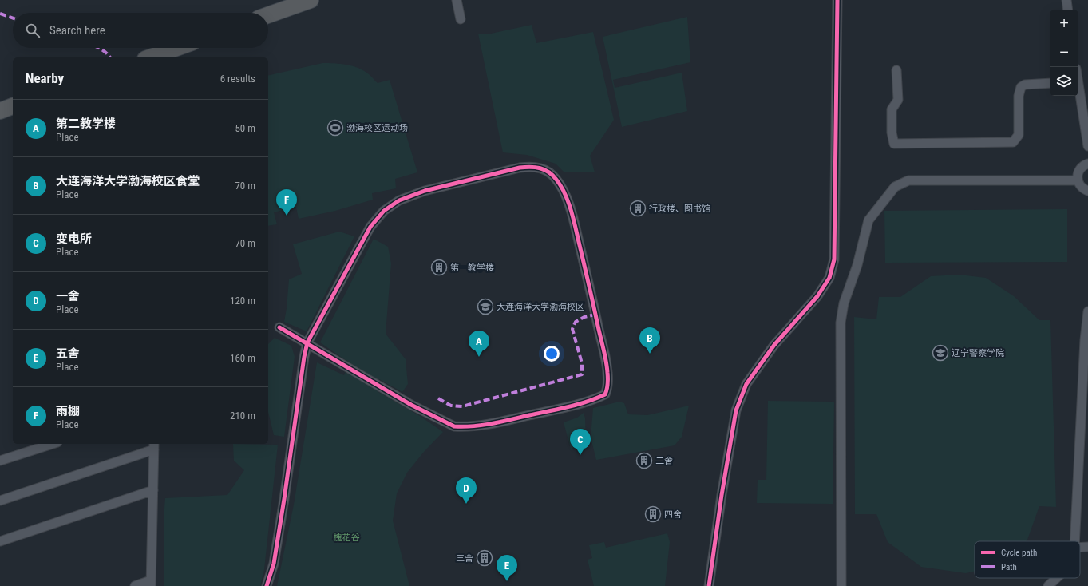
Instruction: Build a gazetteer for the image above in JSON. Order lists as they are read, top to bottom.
{
  "parks": ["槐花谷"],
  "places": {
    "sports": ["渤海校区运动场"],
    "building": [
      "行政楼、图书馆",
      "第一教学楼",
      "二舍",
      "四舍",
      "三舍"
    ],
    "school or university": ["大连海洋大学渤海校区", "辽宁警察学院"]
  },
  "legend": ["Cycle path", "Path"],
  "page": {
    "map_buttons": ["+", "−"],
    "search": "Search here",
    "heading": ["Nearby", "6 results"],
    "list": [
      {
        "mark": "A",
        "name": "第二教学楼",
        "note": "Place",
        "value": "50 m"
      },
      {
        "mark": "B",
        "name": "大连海洋大学渤海校区食堂",
        "note": "Place",
        "value": "70 m"
      },
      {
        "mark": "C",
        "name": "变电所",
        "note": "Place",
        "value": "70 m"
      },
      {
        "mark": "D",
        "name": "一舍",
        "note": "Place",
        "value": "120 m"
      },
      {
        "mark": "E",
        "name": "五舍",
        "note": "Place",
        "value": "160 m"
      },
      {
        "mark": "F",
        "name": "雨棚",
        "note": "Place",
        "value": "210 m"
      }
    ],
    "pins": [
      "F",
      "B",
      "A",
      "C",
      "D",
      "E"
    ]
  }
}
